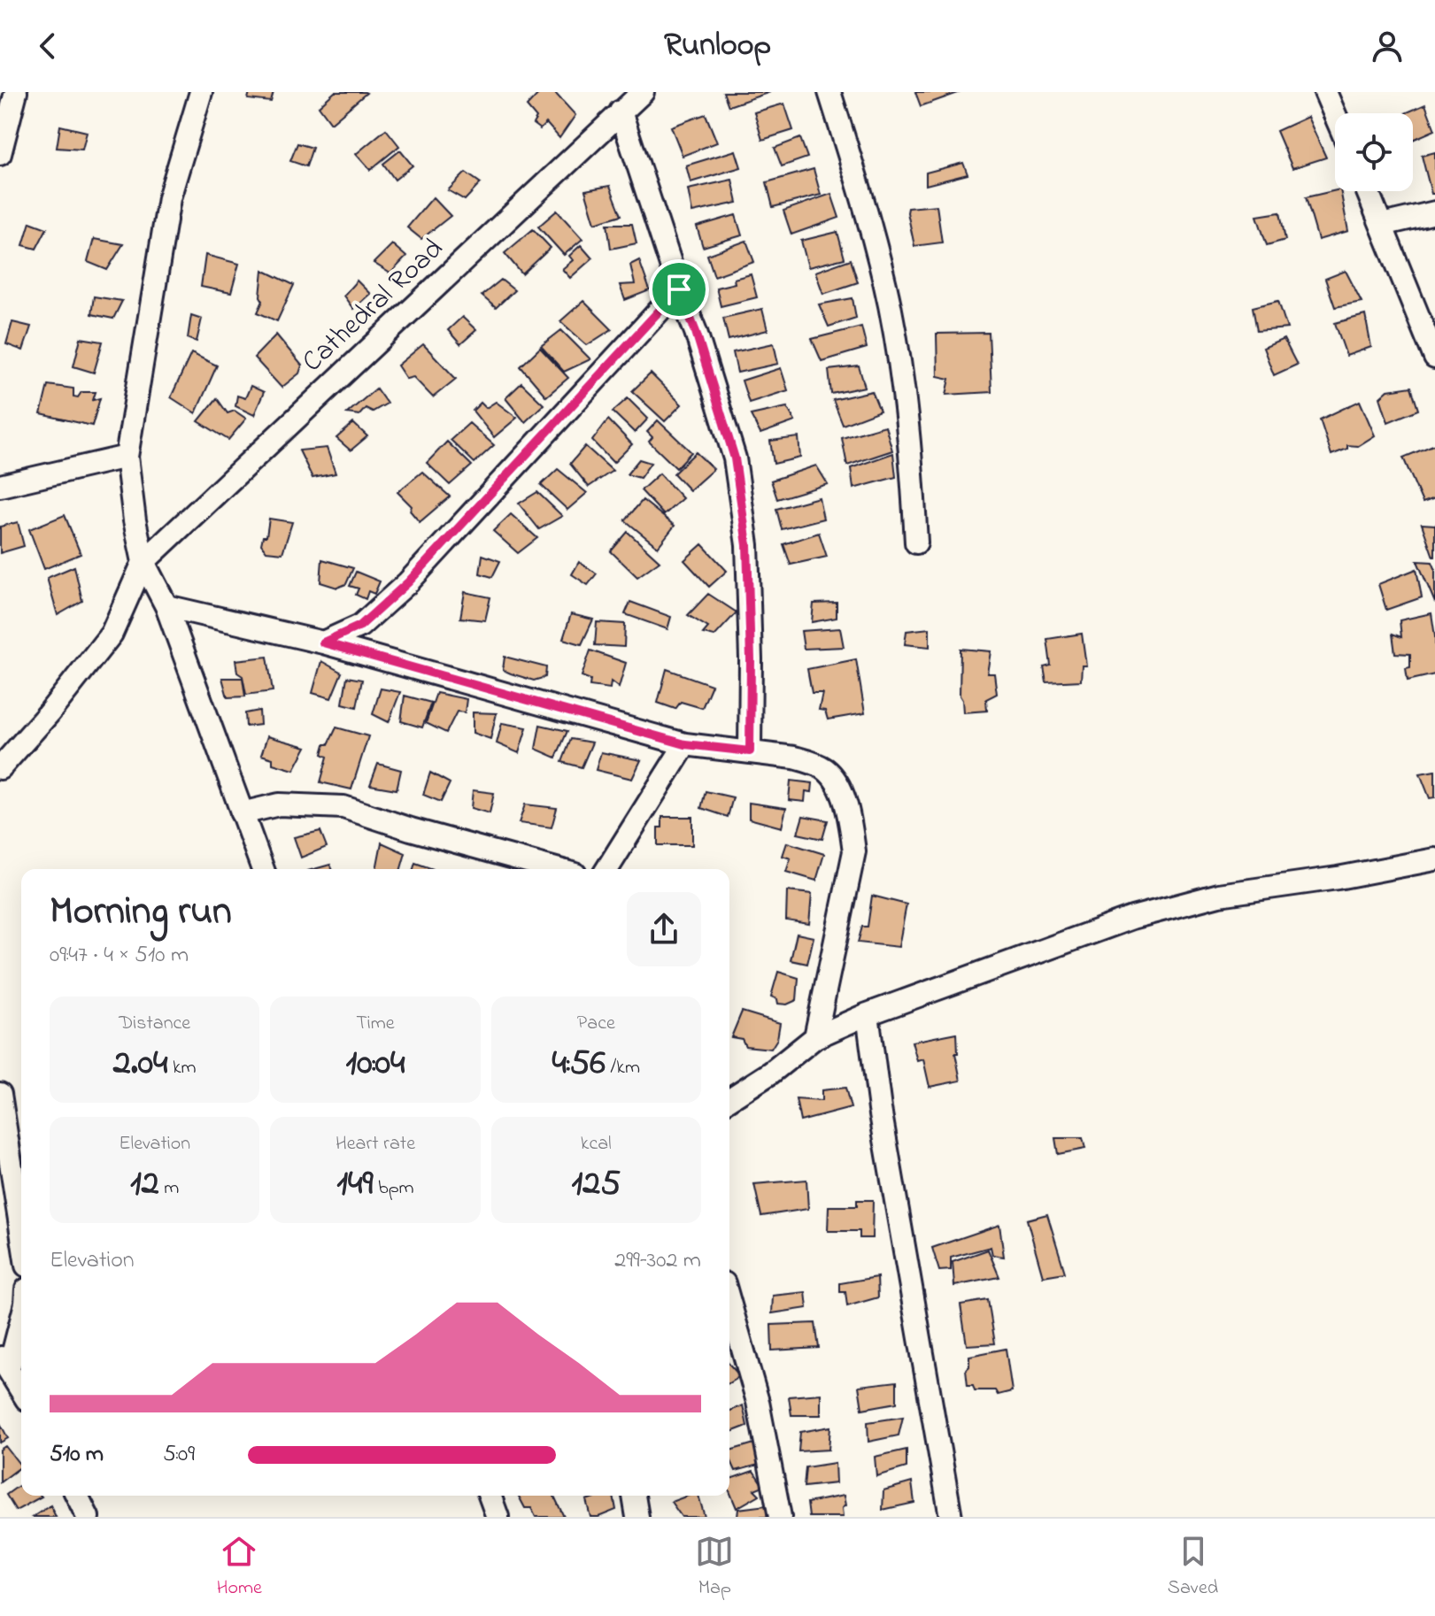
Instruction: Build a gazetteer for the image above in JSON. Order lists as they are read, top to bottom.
{
  "streets": {
    "street": ["Cathedral Road"]
  },
  "page": {
    "header": "Runloop",
    "heading": ["Morning run", "09:47 · 4 × 510 m"],
    "stats": [
      ["Distance", "2.04 km"],
      ["Time", "10:04"],
      ["Pace", "4:56 /km"],
      ["Elevation", "12 m"],
      ["Heart rate", "149 bpm"],
      ["kcal", "125"]
    ],
    "chart": ["Elevation", "299–302 m"],
    "list": [
      {
        "name": "510 m",
        "note": "5:09"
      }
    ],
    "tabs": ["Home", "Map", "Saved"]
  }
}
